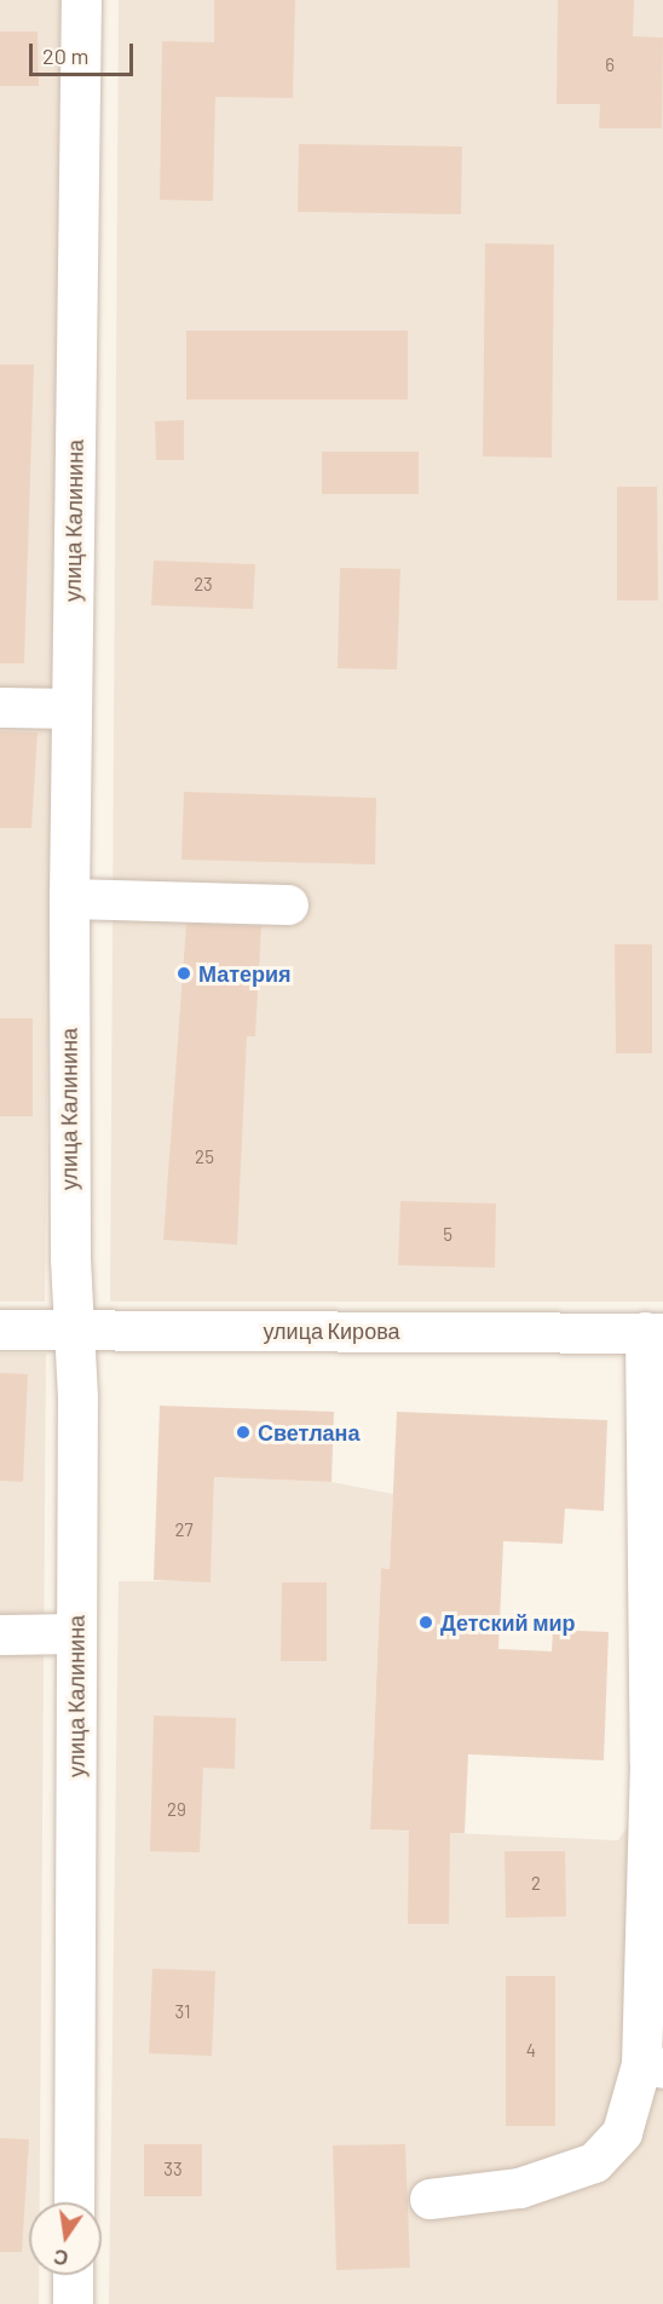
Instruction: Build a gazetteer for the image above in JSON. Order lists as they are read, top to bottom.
{
  "streets": {
    "street": ["улица Калинина", "улица Кирова"]
  },
  "crossings": [
    ["улица Калинина", "улица Кирова"]
  ],
  "places": ["Материя", "Светлана", "Детский мир"],
  "house_numbers": [
    "6",
    "23",
    "25",
    "5",
    "27",
    "29",
    "2",
    "31",
    "4",
    "33"
  ],
  "scale_bar": "20 m",
  "north": "bottom"
}
